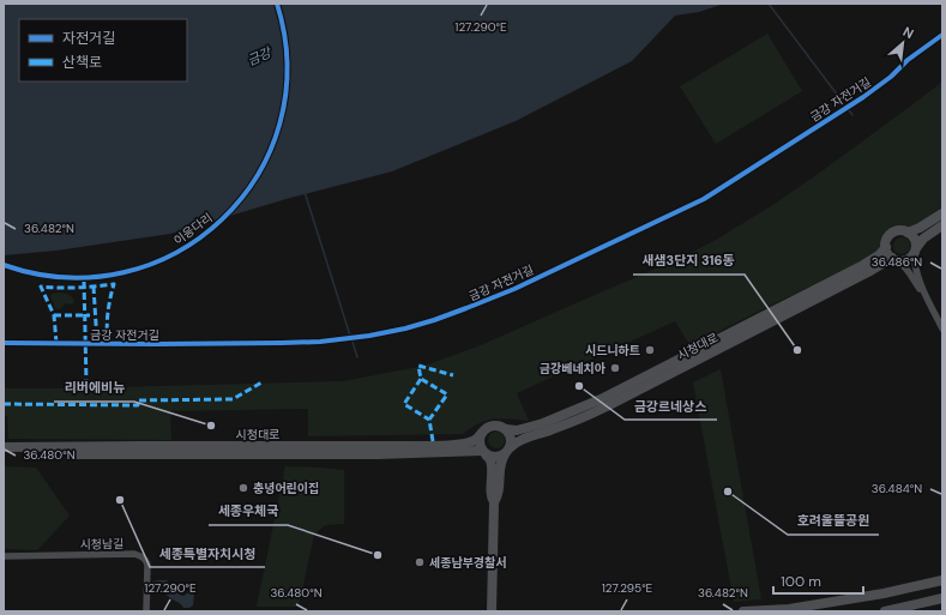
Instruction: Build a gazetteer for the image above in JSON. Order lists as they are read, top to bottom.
{
  "streets": {
    "street": ["시청대로", "시청남길"],
    "cycle path": ["금강 자전거길", "이응다리"]
  },
  "water": ["금강"],
  "places": [
    "시드니하트",
    "새샘3단지 316동",
    "금강베네치아",
    "금강르네상스",
    "리버에비뉴",
    "충녕어린이집",
    "호려울뜰공원",
    "세종특별자치시청",
    "세종우체국",
    "세종남부경찰서"
  ],
  "legend": ["자전거길", "산책로"],
  "scale_bar": "100 m",
  "north": "top right",
  "coordinates": [
    "127.290°E",
    "36.482°N",
    "36.486°N",
    "36.480°N",
    "36.484°N",
    "127.295°E"
  ]
}
